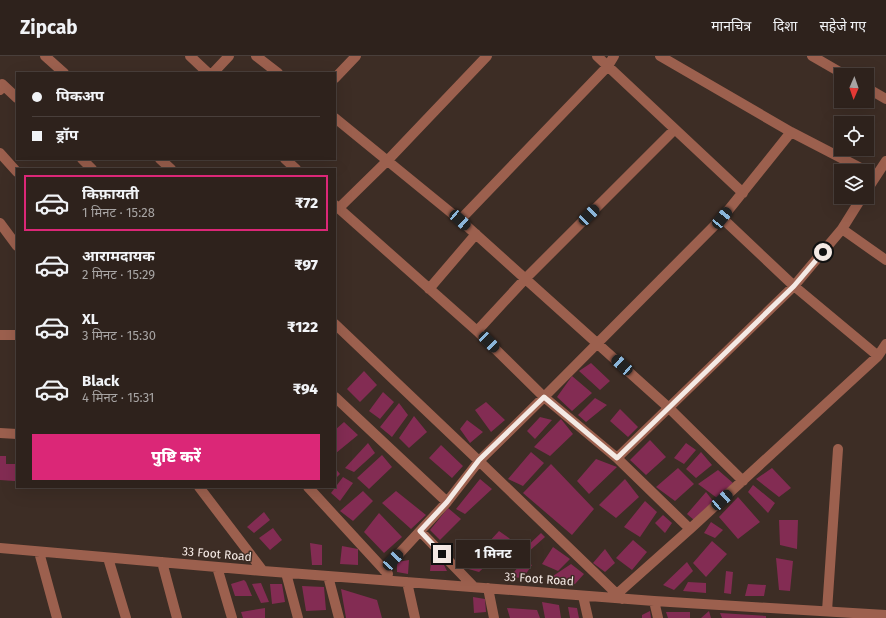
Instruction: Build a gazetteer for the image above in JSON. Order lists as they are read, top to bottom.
{
  "streets": {
    "street": ["33 Foot Road"]
  },
  "north": "bottom",
  "page": {
    "header": "Zipcab",
    "nav": ["मानचित्र", "दिशा", "सहेजे गए"],
    "banner": ["पिकअप", "ड्रॉप"],
    "list": [
      {
        "name": "किफ़ायती",
        "note": "1 मिनट · 15:28",
        "value": "₹72"
      },
      {
        "name": "आरामदायक",
        "note": "2 मिनट · 15:29",
        "value": "₹97"
      },
      {
        "name": "XL",
        "note": "3 मिनट · 15:30",
        "value": "₹122"
      },
      {
        "name": "Black",
        "note": "4 मिनट · 15:31",
        "value": "₹94"
      }
    ],
    "buttons": "पुष्टि करें",
    "bubble": "1 मिनट"
  }
}
